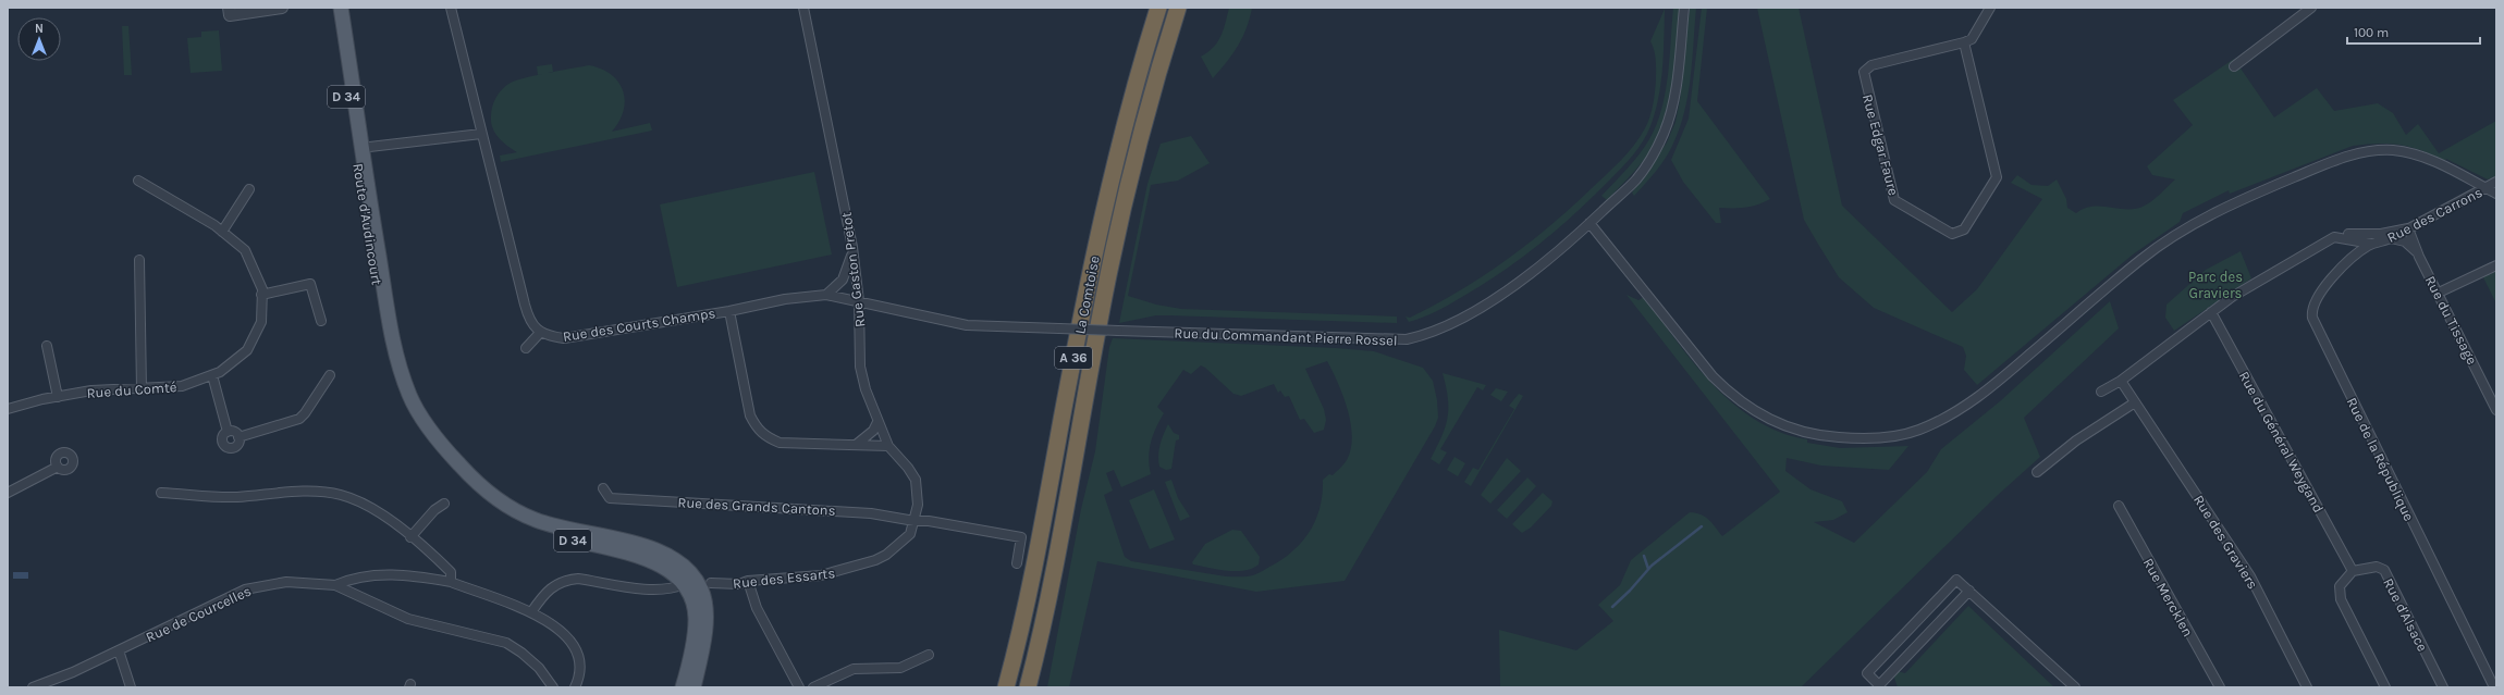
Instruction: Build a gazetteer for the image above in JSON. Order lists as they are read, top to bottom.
{
  "streets": {
    "highway": ["La Comtoise", "A 36"],
    "main road": ["D 34", "Route d'Audincourt"],
    "street": [
      "Rue Edgar Faure",
      "Rue des Carrons",
      "Rue Gaston Pretot",
      "Rue du Tissage",
      "Rue des Courts Champs",
      "Rue du Commandant Pierre Rossel",
      "Rue du Comté",
      "Rue du Général Weygand",
      "Rue de la République",
      "Rue des Grands Cantons",
      "Rue des Graviers",
      "Rue des Essarts",
      "Rue Mercklen",
      "Rue de Courcelles",
      "Rue d'Alsace"
    ]
  },
  "crossings": [
    ["D 34", "Route d'Audincourt"],
    ["Rue des Carrons", "Rue du Tissage"],
    ["Rue des Carrons", "Rue de la République"],
    ["Rue Gaston Pretot", "Rue des Courts Champs"],
    ["Rue Gaston Pretot", "Rue du Commandant Pierre Rossel"],
    ["Rue Gaston Pretot", "Rue des Grands Cantons"],
    ["Rue Gaston Pretot", "Rue des Essarts"],
    ["Rue des Courts Champs", "Rue du Commandant Pierre Rossel"],
    ["Rue du Général Weygand", "Rue d'Alsace"],
    ["Rue des Grands Cantons", "Rue des Essarts"]
  ],
  "parks": ["Parc des Graviers"],
  "scale_bar": "100 m",
  "north": "top"
}
